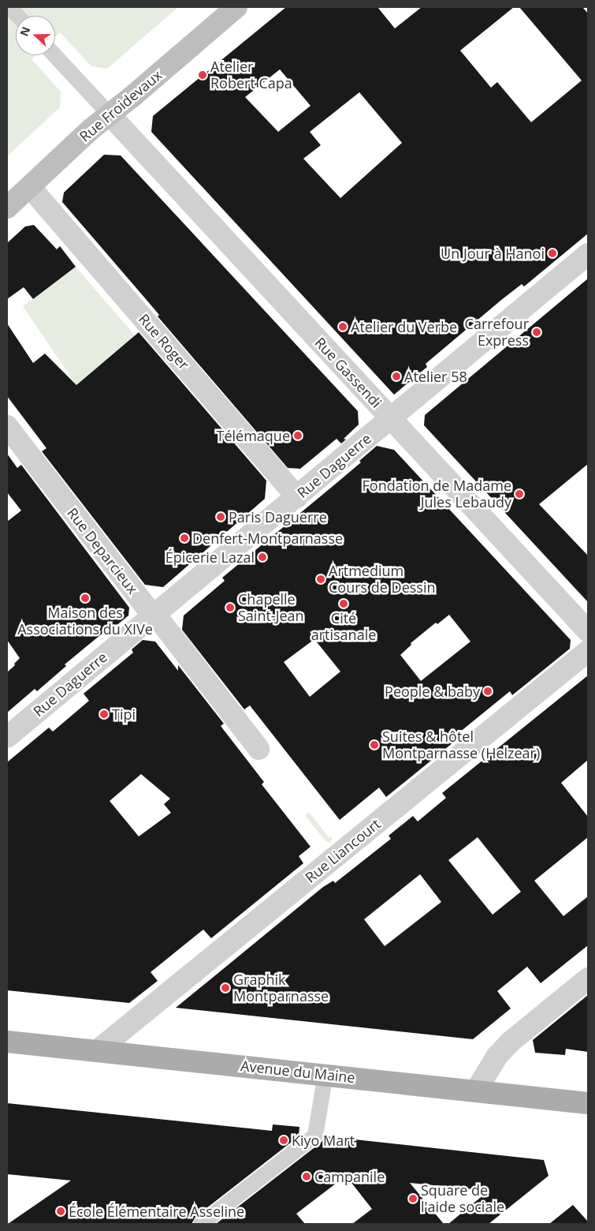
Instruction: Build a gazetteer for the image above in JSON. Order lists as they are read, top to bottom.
{
  "streets": {
    "main road": ["Rue Froidevaux", "Avenue du Maine"],
    "street": [
      "Rue Roger",
      "Rue Gassendi",
      "Rue Daguerre",
      "Rue Deparcieux",
      "Rue Liancourt"
    ]
  },
  "crossings": [
    ["Rue Froidevaux", "Rue Roger"],
    ["Rue Froidevaux", "Rue Gassendi"],
    ["Rue Roger", "Rue Daguerre"],
    ["Rue Gassendi", "Rue Daguerre"],
    ["Rue Daguerre", "Rue Deparcieux"],
    ["Rue Liancourt", "Avenue du Maine"]
  ],
  "places": [
    "Atelier Robert Capa",
    "Un Jour à Hanoi",
    "Atelier du Verbe",
    "Carrefour Express",
    "Atelier 58",
    "Télémaque",
    "Fondation de Madame Jules Lebaudy",
    "Paris Daguerre",
    "Denfert-Montparnasse",
    "Épicerie Lazal",
    "Artmedium Cours de Dessin",
    "Maison des Associations du XIVe",
    "Cité artisanale",
    "Chapelle Saint-Jean",
    "People & baby",
    "Tipi",
    "Suites & hôtel Montparnasse (Helzear)",
    "Graphik Montparnasse",
    "Kiyo Mart",
    "Campanile",
    "Square de l'aide sociale",
    "École Élémentaire Asseline"
  ],
  "north": "left"
}
